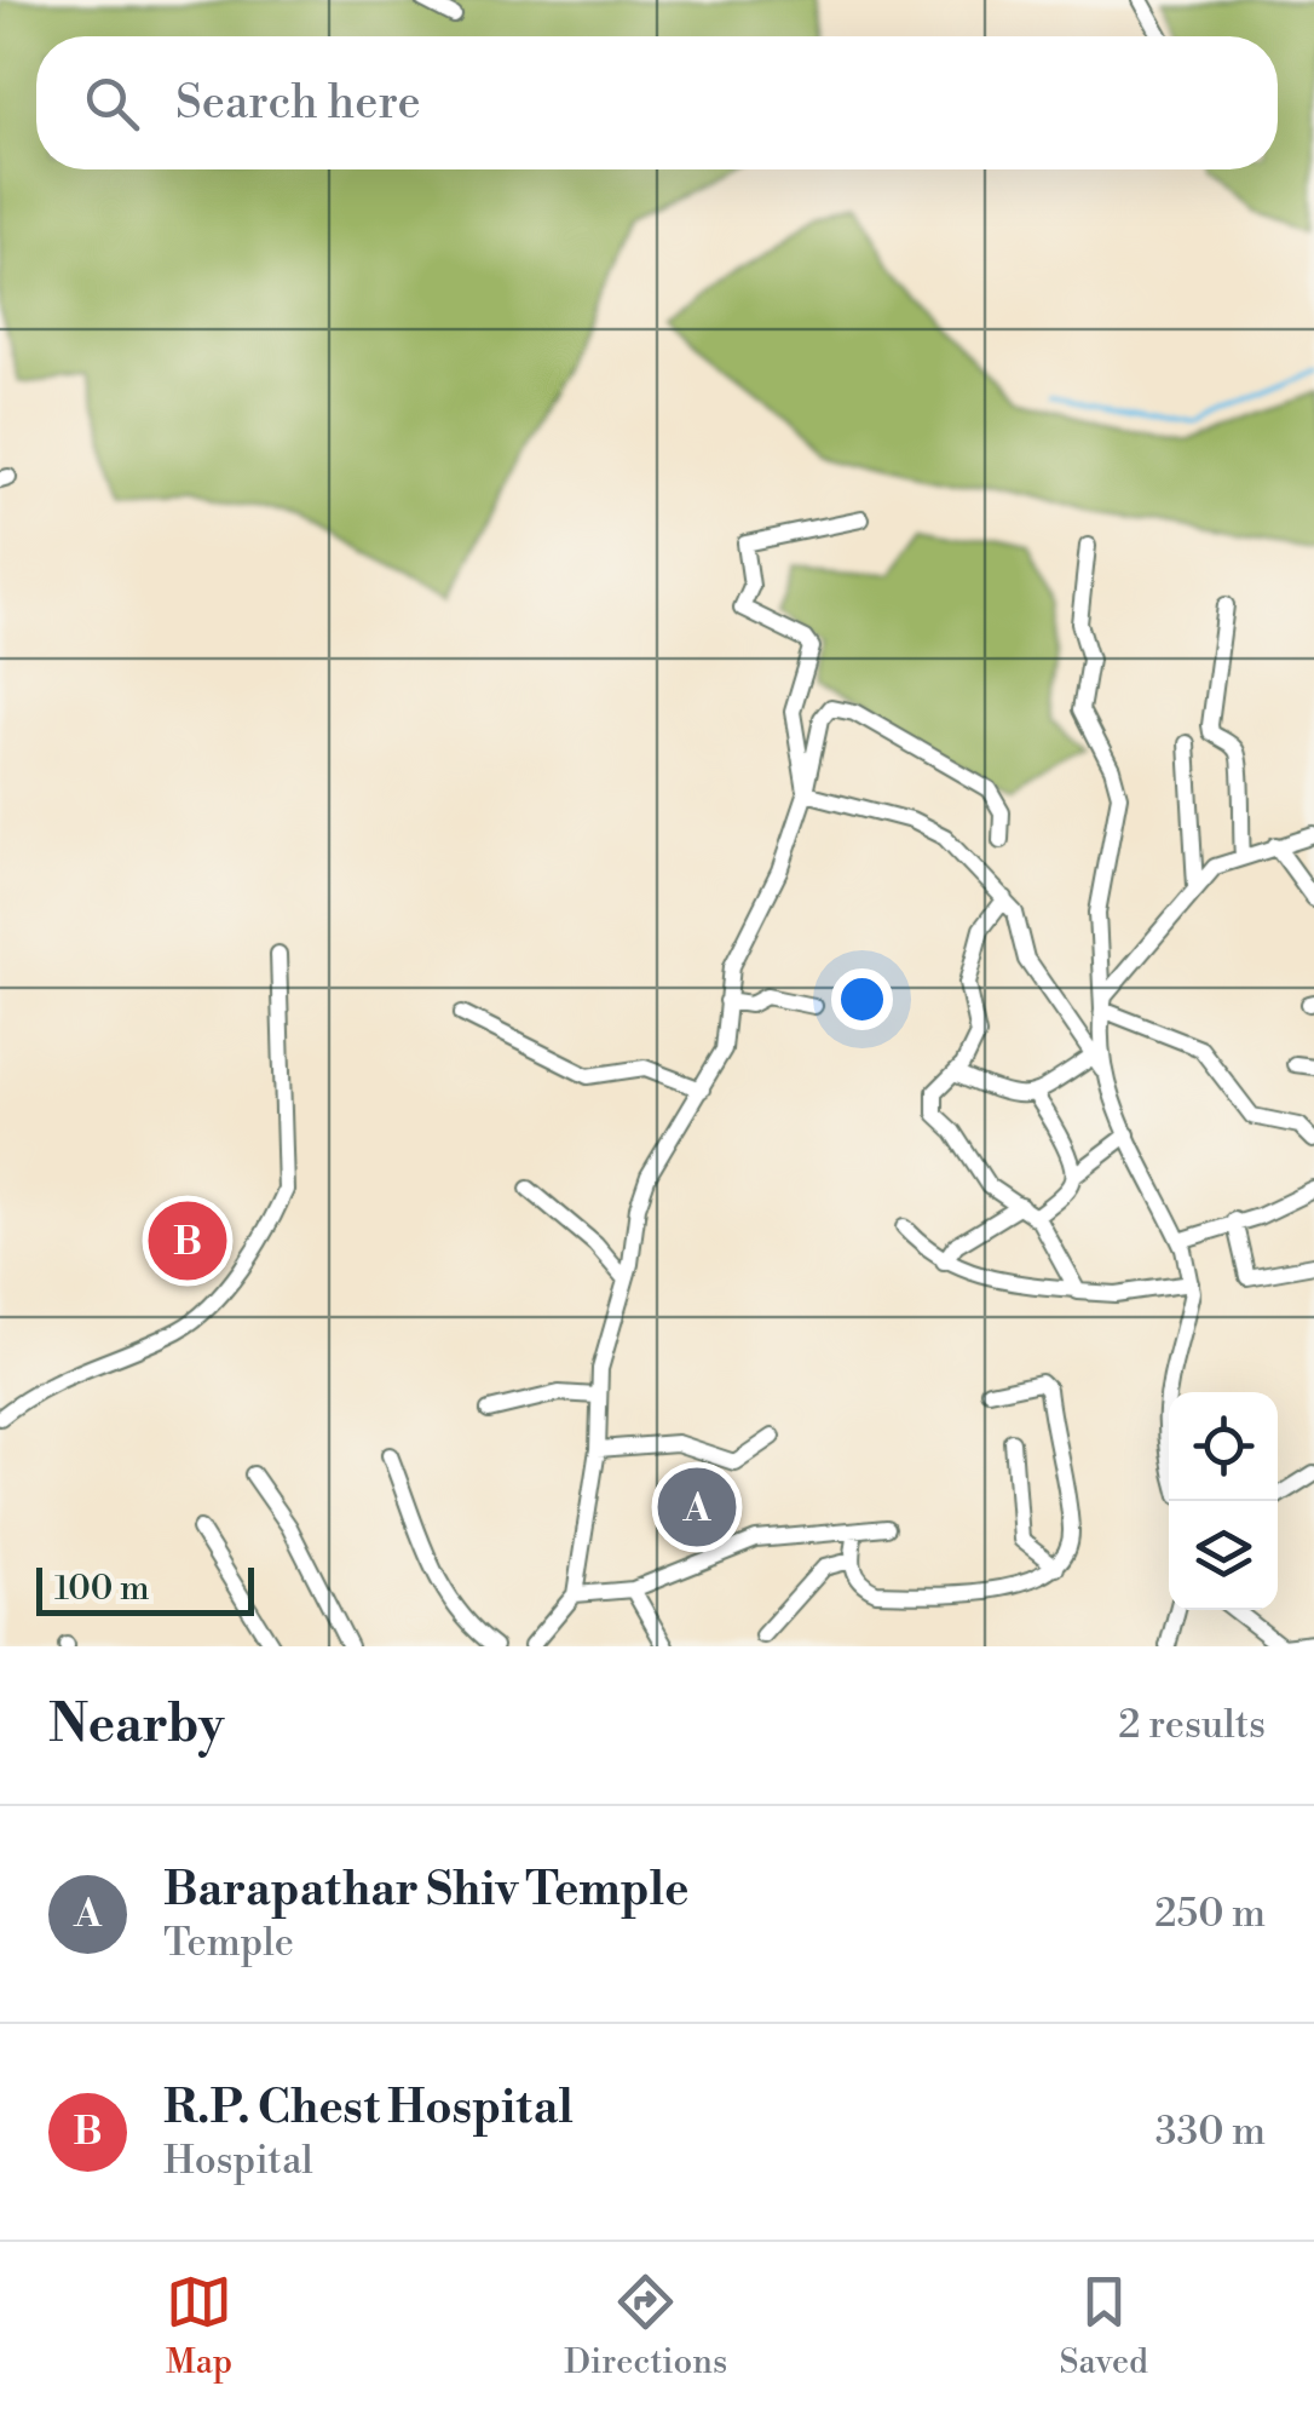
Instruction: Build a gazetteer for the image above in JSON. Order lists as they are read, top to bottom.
{
  "scale_bar": "100 m",
  "page": {
    "search": "Search here",
    "pins": ["B", "A"],
    "scale": "100 m",
    "heading": ["Nearby", "2 results"],
    "list": [
      {
        "mark": "A",
        "name": "Barapathar Shiv Temple",
        "note": "Temple",
        "value": "250 m"
      },
      {
        "mark": "B",
        "name": "R.P. Chest Hospital",
        "note": "Hospital",
        "value": "330 m"
      }
    ],
    "nav": ["Map", "Directions", "Saved"]
  }
}
